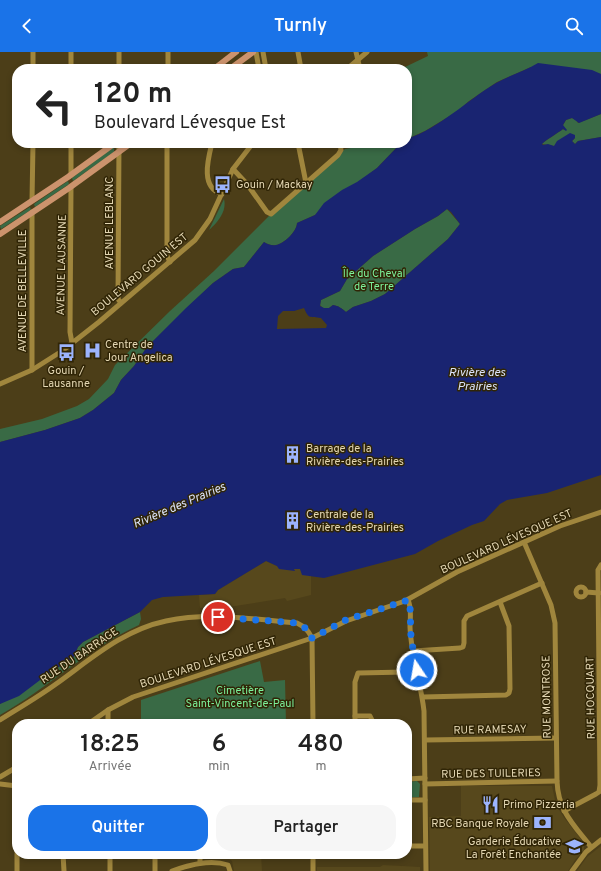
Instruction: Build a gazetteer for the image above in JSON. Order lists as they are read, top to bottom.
{
  "streets": {
    "street": [
      "AVENUE LEBLANC",
      "AVENUE LAUSANNE",
      "BOULEVARD GOUIN EST",
      "AVENUE DE BELLEVILLE",
      "BOULEVARD LÉVESQUE EST",
      "RUE DU BARRAGE",
      "RUE MONTROSE",
      "RUE HOCQUART",
      "RUE RAMESAY",
      "RUE DES TUILERIES"
    ]
  },
  "crossings": [
    ["AVENUE LEBLANC", "BOULEVARD GOUIN EST"],
    ["AVENUE LAUSANNE", "BOULEVARD GOUIN EST"],
    ["BOULEVARD GOUIN EST", "AVENUE DE BELLEVILLE"],
    ["BOULEVARD LÉVESQUE EST", "RUE DU BARRAGE"],
    ["BOULEVARD LÉVESQUE EST", "RUE MONTROSE"],
    ["RUE MONTROSE", "RUE HOCQUART"],
    ["RUE MONTROSE", "RUE RAMESAY"],
    ["RUE MONTROSE", "RUE DES TUILERIES"]
  ],
  "water": ["Rivière des Prairies"],
  "parks": ["Île du Cheval de Terre", "Cimetière Saint-Vincent-de-Paul"],
  "places": {
    "bus stop": ["Gouin / Mackay", "Gouin / Lausanne"],
    "hospital": ["Centre de Jour Angelica"],
    "building": ["Barrage de la Rivière-des-Prairies", "Centrale de la Rivière-des-Prairies"],
    "restaurant": ["Primo Pizzeria"],
    "bank": ["RBC Banque Royale"],
    "school or university": ["Garderie Éducative La Forêt Enchantée"]
  },
  "page": {
    "header": "Turnly",
    "turn": ["120 m", "Boulevard Lévesque Est"],
    "eta": [
      "18:25",
      "Arrivée",
      "6",
      "min",
      "480",
      "m"
    ],
    "buttons": ["Quitter", "Partager"]
  }
}
